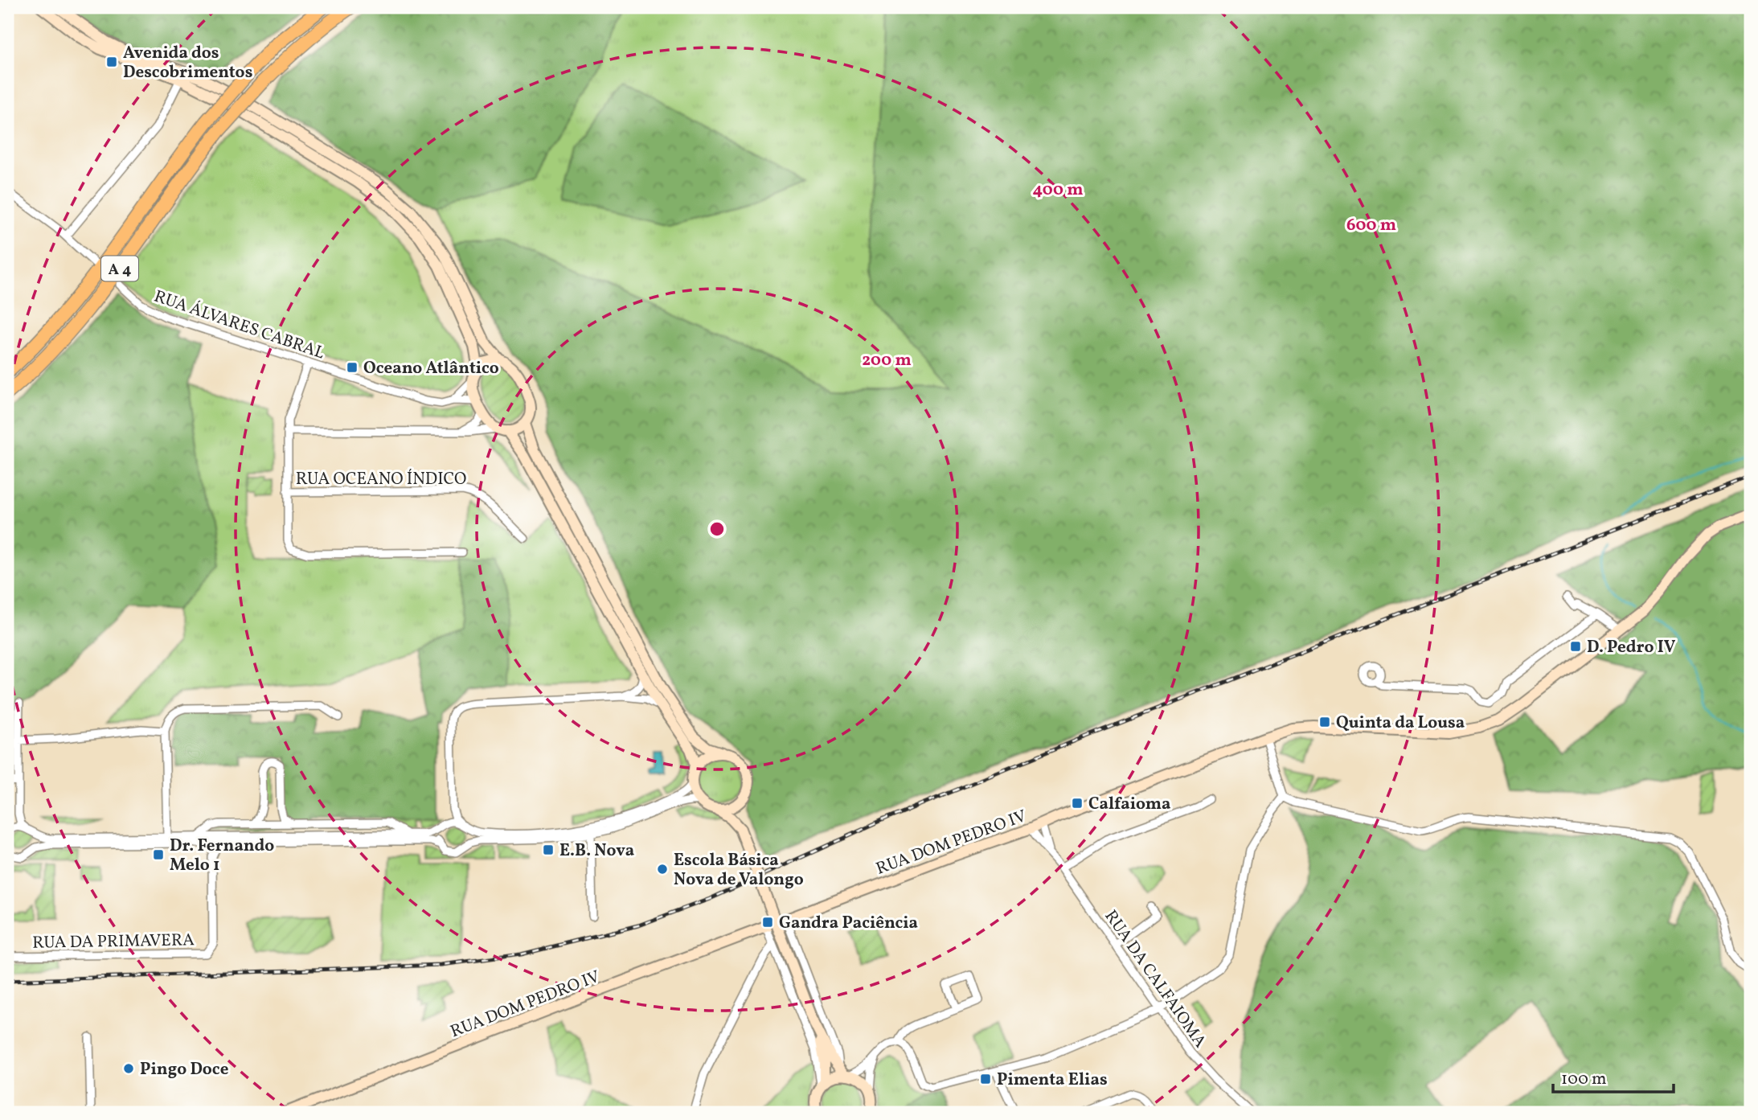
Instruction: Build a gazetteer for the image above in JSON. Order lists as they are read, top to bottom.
{
  "streets": {
    "highway": ["A 4"],
    "main road": ["RUA DOM PEDRO IV"],
    "street": [
      "RUA ÁLVARES CABRAL",
      "RUA OCEANO ÍNDICO",
      "RUA DA PRIMAVERA",
      "RUA DA CALFAIOMA"
    ]
  },
  "crossings": [
    ["RUA DOM PEDRO IV", "RUA DA CALFAIOMA"]
  ],
  "places": {
    "transit": [
      "Avenida dos Descobrimentos",
      "Oceano Atlântico",
      "D. Pedro IV",
      "Quinta da Lousa",
      "Calfaioma",
      "E.B. Nova",
      "Dr. Fernando Melo 1",
      "Gandra Paciência",
      "Pimenta Elias"
    ],
    "other": ["Escola Básica Nova de Valongo", "Pingo Doce"]
  },
  "scale_bar": "100 m",
  "rings": ["400 m", "600 m", "200 m"]
}
